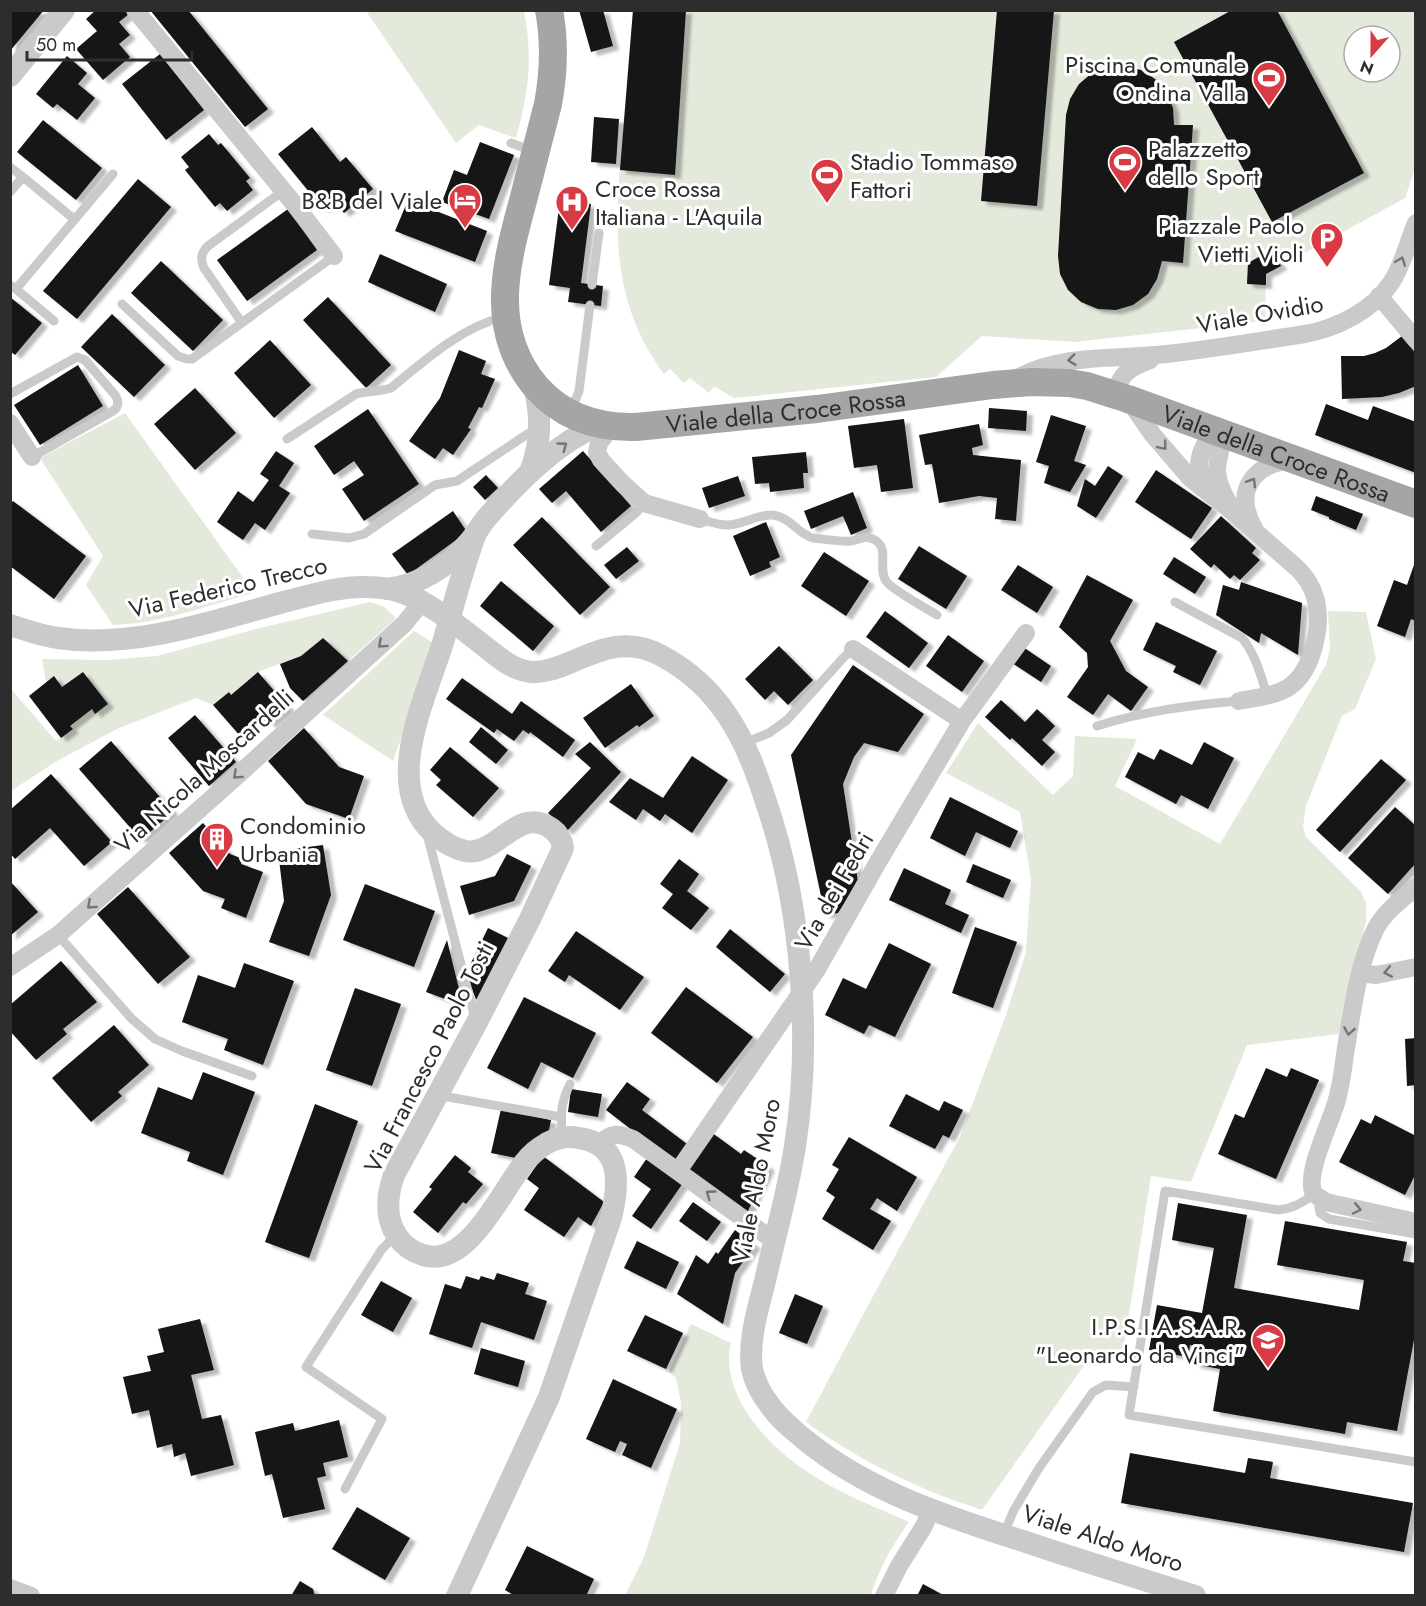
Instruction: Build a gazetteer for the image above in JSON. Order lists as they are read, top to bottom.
{
  "streets": {
    "main road": ["Viale della Croce Rossa"],
    "street": [
      "Viale Ovidio",
      "Via Federico Trecco",
      "Via Nicola Moscardelli",
      "Via dei Fedri",
      "Via Francesco Paolo Tosti",
      "Viale Aldo Moro"
    ]
  },
  "crossings": [
    ["Viale Ovidio", "Viale della Croce Rossa"],
    ["Viale della Croce Rossa", "Via Francesco Paolo Tosti"],
    ["Via Federico Trecco", "Via Nicola Moscardelli"],
    ["Via Federico Trecco", "Via Francesco Paolo Tosti"],
    ["Via Federico Trecco", "Viale Aldo Moro"],
    ["Via Nicola Moscardelli", "Via Francesco Paolo Tosti"],
    ["Via Nicola Moscardelli", "Viale Aldo Moro"],
    ["Via dei Fedri", "Viale Aldo Moro"],
    ["Via Francesco Paolo Tosti", "Viale Aldo Moro"]
  ],
  "one_way": ["Via Nicola Moscardelli"],
  "places": {
    "sports": ["Piscina Comunale Ondina Valla", "Palazzetto dello Sport", "Stadio Tommaso Fattori"],
    "hotel": ["B&B del Viale"],
    "hospital": ["Croce Rossa Italiana - L'Aquila"],
    "parking": ["Piazzale Paolo Vietti Violi"],
    "building": ["Condominio Urbania"],
    "school or university": ["I.P.S.I.A.S.A.R. \"Leonardo da Vinci\""]
  },
  "scale_bar": "50 m",
  "north": "bottom"
}
